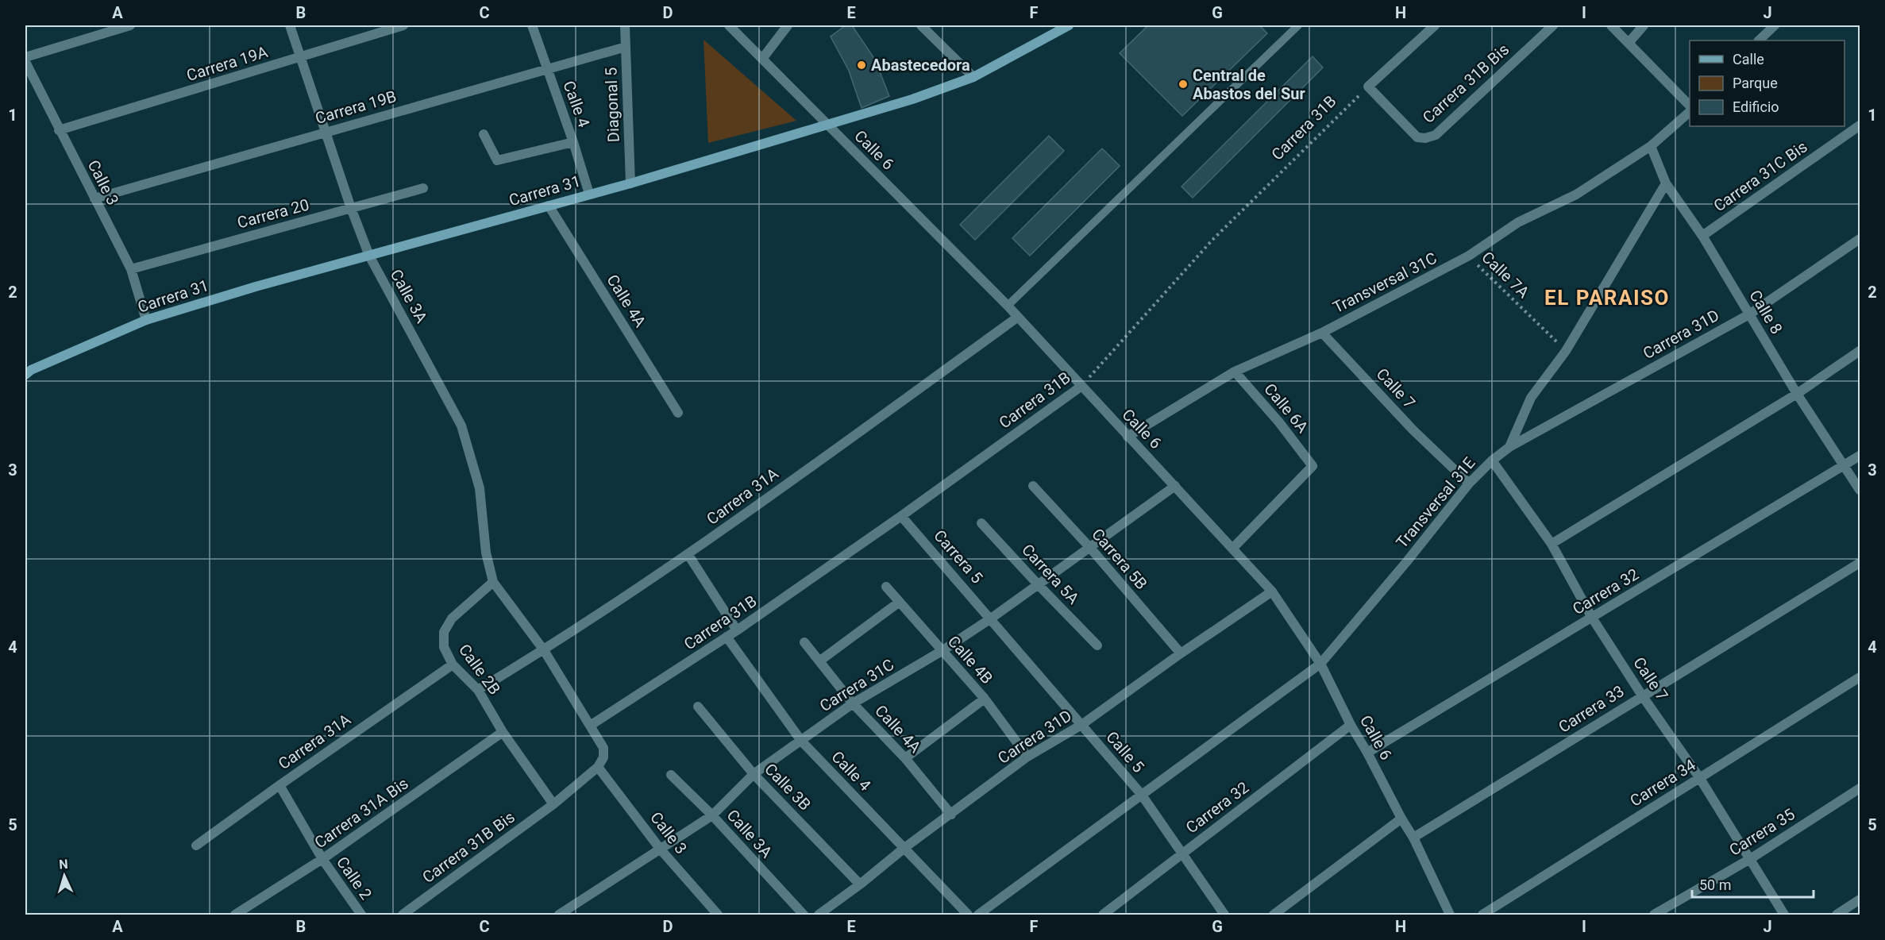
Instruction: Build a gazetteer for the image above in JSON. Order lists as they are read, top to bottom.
{
  "streets": {
    "main road": ["Carrera 31"],
    "street": [
      "Carrera 19A",
      "Carrera 31B Bis",
      "Calle 4",
      "Diagonal 5",
      "Carrera 19B",
      "Carrera 31B",
      "Calle 6",
      "Carrera 31C Bis",
      "Calle 3",
      "Carrera 20",
      "Transversal 31C",
      "Calle 3A",
      "Calle 4A",
      "Calle 8",
      "Carrera 31D",
      "Calle 7",
      "Calle 6A",
      "Carrera 31A",
      "Transversal 31E",
      "Carrera 5",
      "Carrera 5B",
      "Carrera 5A",
      "Carrera 32",
      "Calle 4B",
      "Calle 2B",
      "Carrera 31C",
      "Carrera 33",
      "Calle 5",
      "Carrera 34",
      "Calle 3B",
      "Carrera 31A Bis",
      "Carrera 35",
      "Calle 2"
    ],
    "path": ["Calle 7A"]
  },
  "crossings": [
    ["Carrera 19A", "Calle 3"],
    ["Carrera 19A", "Calle 3A"],
    ["Carrera 31B Bis", "Carrera 31B"],
    ["Carrera 31B Bis", "Calle 3"],
    ["Carrera 31B Bis", "Calle 2B"],
    ["Calle 4", "Carrera 19B"],
    ["Calle 4", "Carrera 31B"],
    ["Calle 4", "Carrera 31"],
    ["Calle 4", "Carrera 31D"],
    ["Calle 4", "Carrera 31C"],
    ["Diagonal 5", "Carrera 19B"],
    ["Diagonal 5", "Carrera 31"],
    ["Carrera 19B", "Calle 3"],
    ["Carrera 19B", "Calle 3A"],
    ["Carrera 31B", "Calle 6"],
    ["Carrera 31B", "Carrera 5"],
    ["Calle 6", "Carrera 31"],
    ["Calle 6", "Transversal 31C"],
    ["Calle 6", "Carrera 31D"],
    ["Calle 6", "Calle 6A"],
    ["Calle 6", "Carrera 31A"],
    ["Calle 6", "Transversal 31E"],
    ["Calle 6", "Carrera 32"],
    ["Calle 6", "Carrera 31C"],
    ["Calle 6", "Carrera 33"],
    ["Carrera 31C Bis", "Calle 8"],
    ["Calle 3", "Carrera 31"],
    ["Calle 3", "Carrera 20"],
    ["Calle 3", "Carrera 31C"],
    ["Carrera 31", "Calle 3A"],
    ["Carrera 31", "Calle 4A"],
    ["Carrera 20", "Calle 3A"],
    ["Calle 7A", "Transversal 31C"],
    ["Calle 7A", "Transversal 31E"],
    ["Transversal 31C", "Calle 8"],
    ["Transversal 31C", "Calle 7"],
    ["Transversal 31C", "Calle 6A"],
    ["Calle 3A", "Calle 2B"],
    ["Calle 3A", "Carrera 31C"],
    ["Calle 4A", "Carrera 31D"],
    ["Calle 4A", "Carrera 31C"],
    ["Calle 8", "Carrera 31D"],
    ["Calle 8", "Transversal 31E"],
    ["Calle 8", "Carrera 32"],
    ["Carrera 31D", "Transversal 31E"],
    ["Carrera 31D", "Carrera 5B"],
    ["Carrera 31D", "Calle 4B"],
    ["Carrera 31D", "Calle 5"],
    ["Carrera 31D", "Calle 3B"],
    ["Calle 7", "Transversal 31E"],
    ["Calle 7", "Carrera 32"],
    ["Calle 7", "Carrera 33"],
    ["Calle 7", "Carrera 34"],
    ["Calle 7", "Carrera 35"],
    ["Carrera 31A", "Calle 2B"],
    ["Carrera 31A", "Calle 2"],
    ["Carrera 5", "Carrera 31C"],
    ["Carrera 5", "Calle 5"],
    ["Carrera 5B", "Carrera 31C"],
    ["Carrera 5A", "Carrera 31C"],
    ["Carrera 32", "Calle 5"],
    ["Calle 4B", "Carrera 31C"],
    ["Calle 2B", "Carrera 31A Bis"],
    ["Carrera 31C", "Calle 5"],
    ["Carrera 31C", "Calle 3B"],
    ["Carrera 31A Bis", "Calle 2"]
  ],
  "districts": ["EL PARAISO"],
  "places": ["Abastecedora", "Central de Abastos del Sur"],
  "legend": ["Calle", "Parque", "Edificio"],
  "scale_bar": "50 m",
  "north": "top",
  "grid": {
    "columns": [
      "A",
      "B",
      "C",
      "D",
      "E",
      "F",
      "G",
      "H",
      "I",
      "J"
    ],
    "rows": [
      "1",
      "2",
      "3",
      "4",
      "5"
    ]
  }
}
